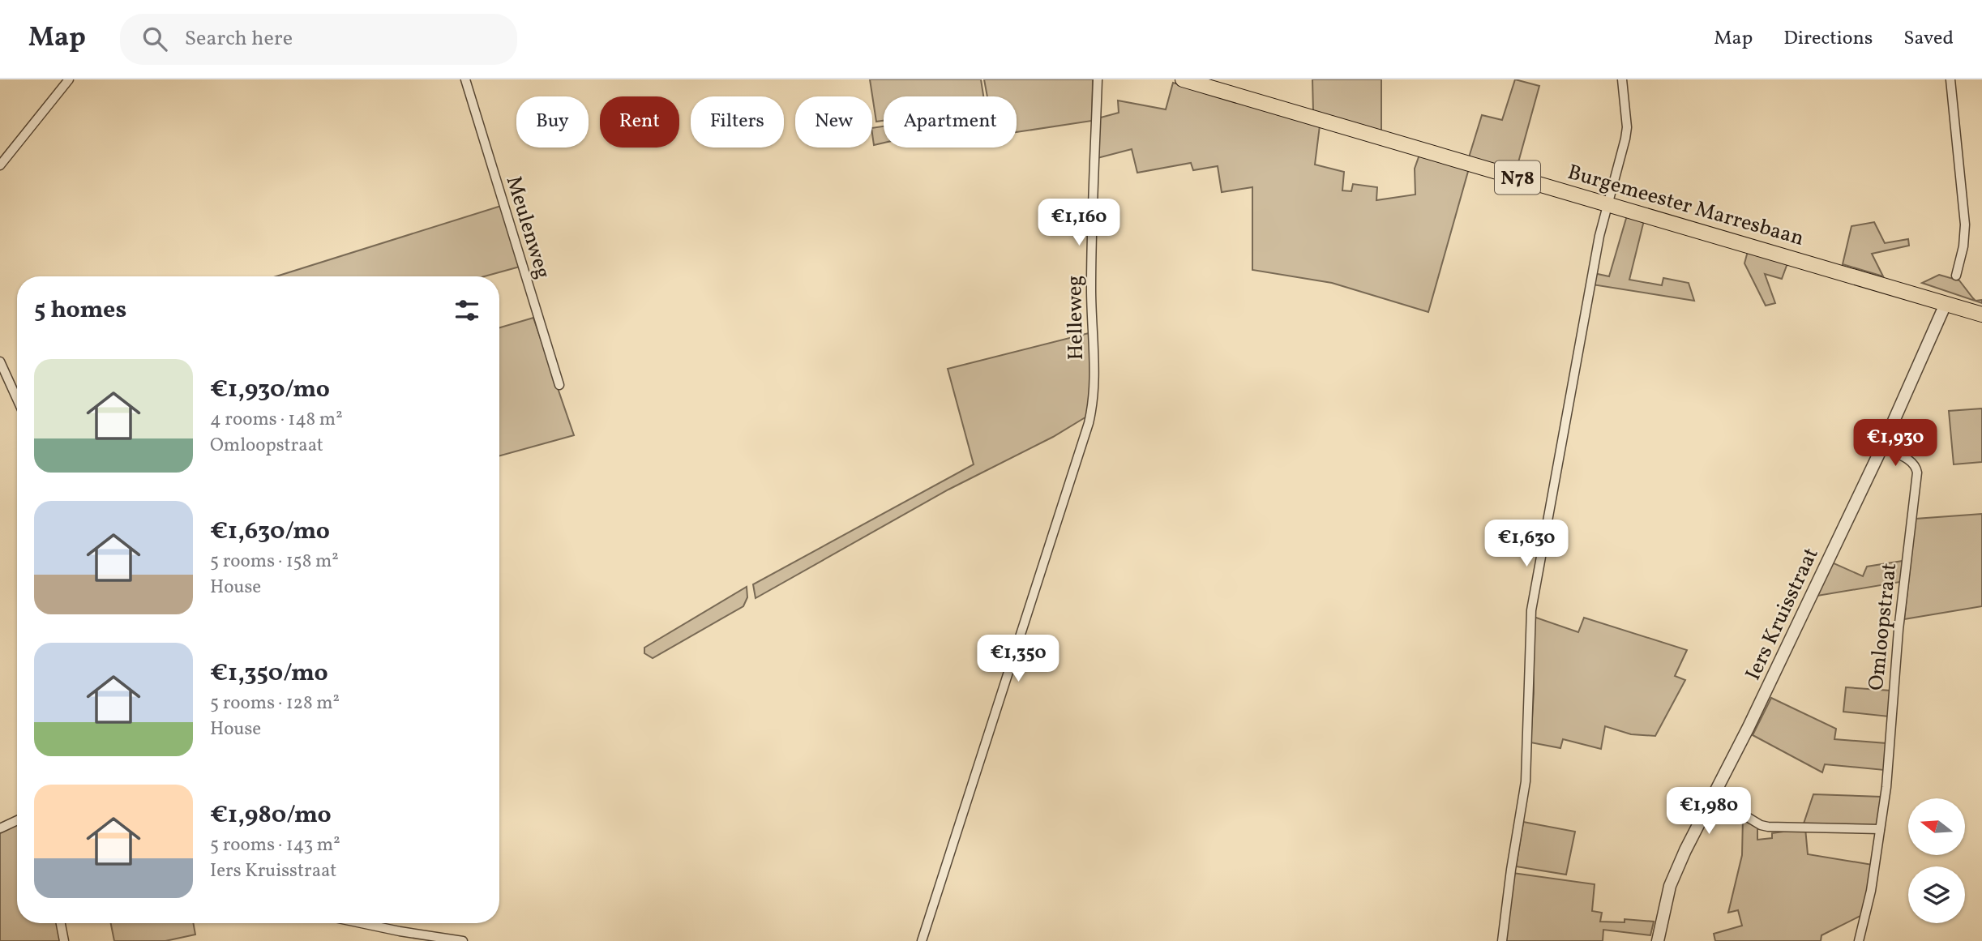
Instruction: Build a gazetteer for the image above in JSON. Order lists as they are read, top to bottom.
{
  "streets": {
    "main road": ["N78", "Burgemeester Marresbaan"],
    "street": [
      "Meulenweg",
      "Helleweg",
      "Iers Kruisstraat",
      "Omloopstraat"
    ]
  },
  "crossings": [
    ["Burgemeester Marresbaan", "Iers Kruisstraat"],
    ["Iers Kruisstraat", "Omloopstraat"]
  ],
  "north": "left",
  "page": {
    "header": "Map",
    "search": "Search here",
    "nav": ["Map", "Directions", "Saved"],
    "chip": [
      "Buy",
      "Rent",
      "Filters",
      "New",
      "Apartment"
    ],
    "price": [
      "€1,160",
      "€1,930",
      "€1,630",
      "€1,350",
      "€1,980"
    ],
    "heading": "5 homes",
    "list": [
      {
        "name": "€1,930/mo",
        "note": "4 rooms · 148 m² · Omloopstraat"
      },
      {
        "name": "€1,630/mo",
        "note": "5 rooms · 158 m² · House"
      },
      {
        "name": "€1,350/mo",
        "note": "5 rooms · 128 m² · House"
      },
      {
        "name": "€1,980/mo",
        "note": "5 rooms · 143 m² · Iers Kruisstraat"
      }
    ]
  }
}
